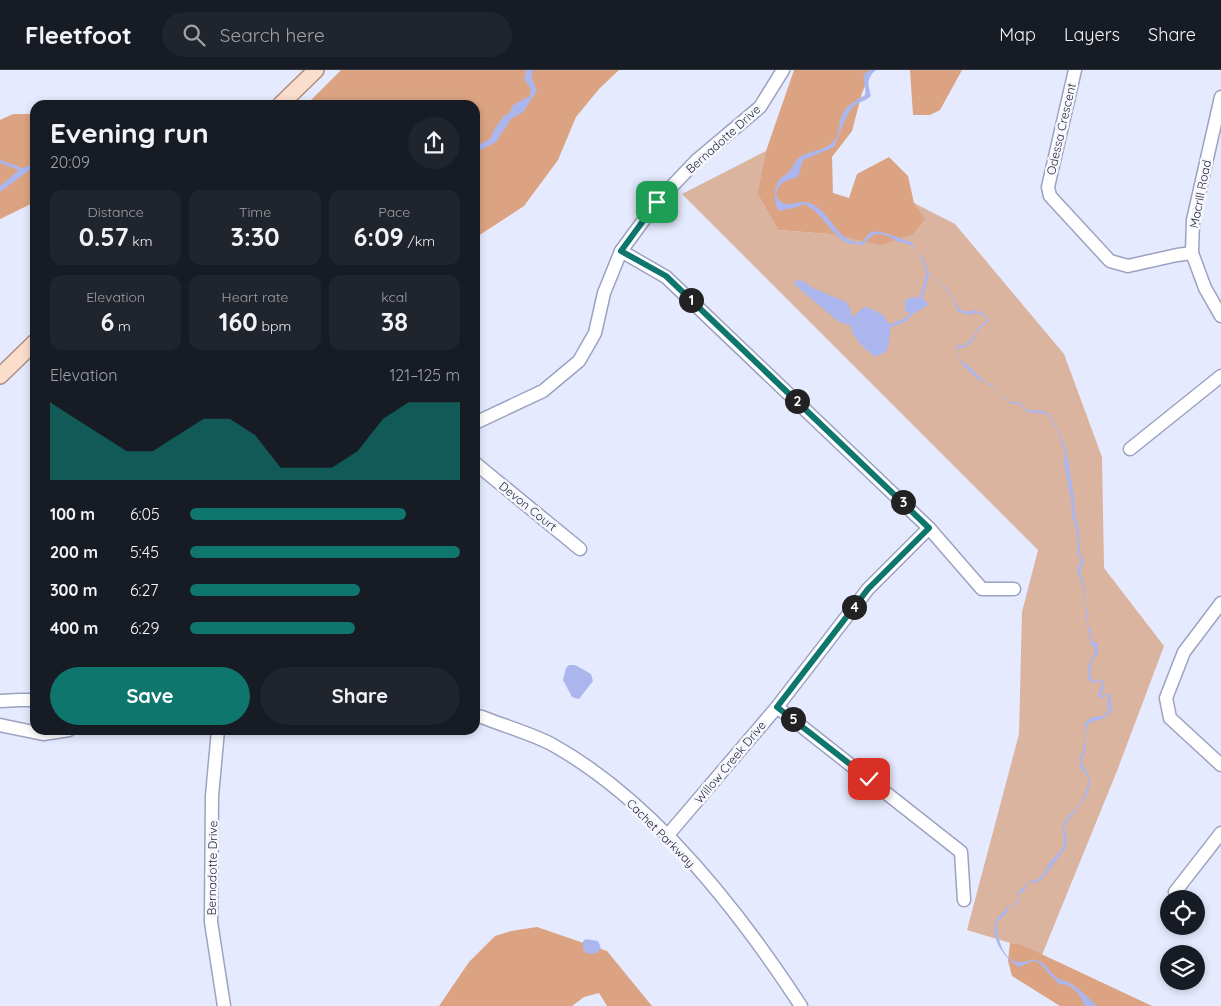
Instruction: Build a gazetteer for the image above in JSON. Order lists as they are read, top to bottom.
{
  "streets": {
    "street": [
      "Odessa Crescent",
      "Bernadotte Drive",
      "Macrill Road",
      "Devon Court",
      "Willow Creek Drive",
      "Cachet Parkway"
    ]
  },
  "crossings": [
    ["Odessa Crescent", "Macrill Road"],
    ["Willow Creek Drive", "Cachet Parkway"]
  ],
  "page": {
    "header": "Fleetfoot",
    "search": "Search here",
    "nav": ["Map", "Layers", "Share"],
    "heading": ["Evening run", "20:09"],
    "stats": [
      ["Distance", "0.57 km"],
      ["Time", "3:30"],
      ["Pace", "6:09 /km"],
      ["Elevation", "6 m"],
      ["Heart rate", "160 bpm"],
      ["kcal", "38"]
    ],
    "pins": [
      "1",
      "2",
      "3",
      "4",
      "5"
    ],
    "chart": ["Elevation", "121–125 m"],
    "list": [
      {
        "name": "100 m",
        "note": "6:05"
      },
      {
        "name": "200 m",
        "note": "5:45"
      },
      {
        "name": "300 m",
        "note": "6:27"
      },
      {
        "name": "400 m",
        "note": "6:29"
      }
    ],
    "buttons": ["Save", "Share"]
  }
}
